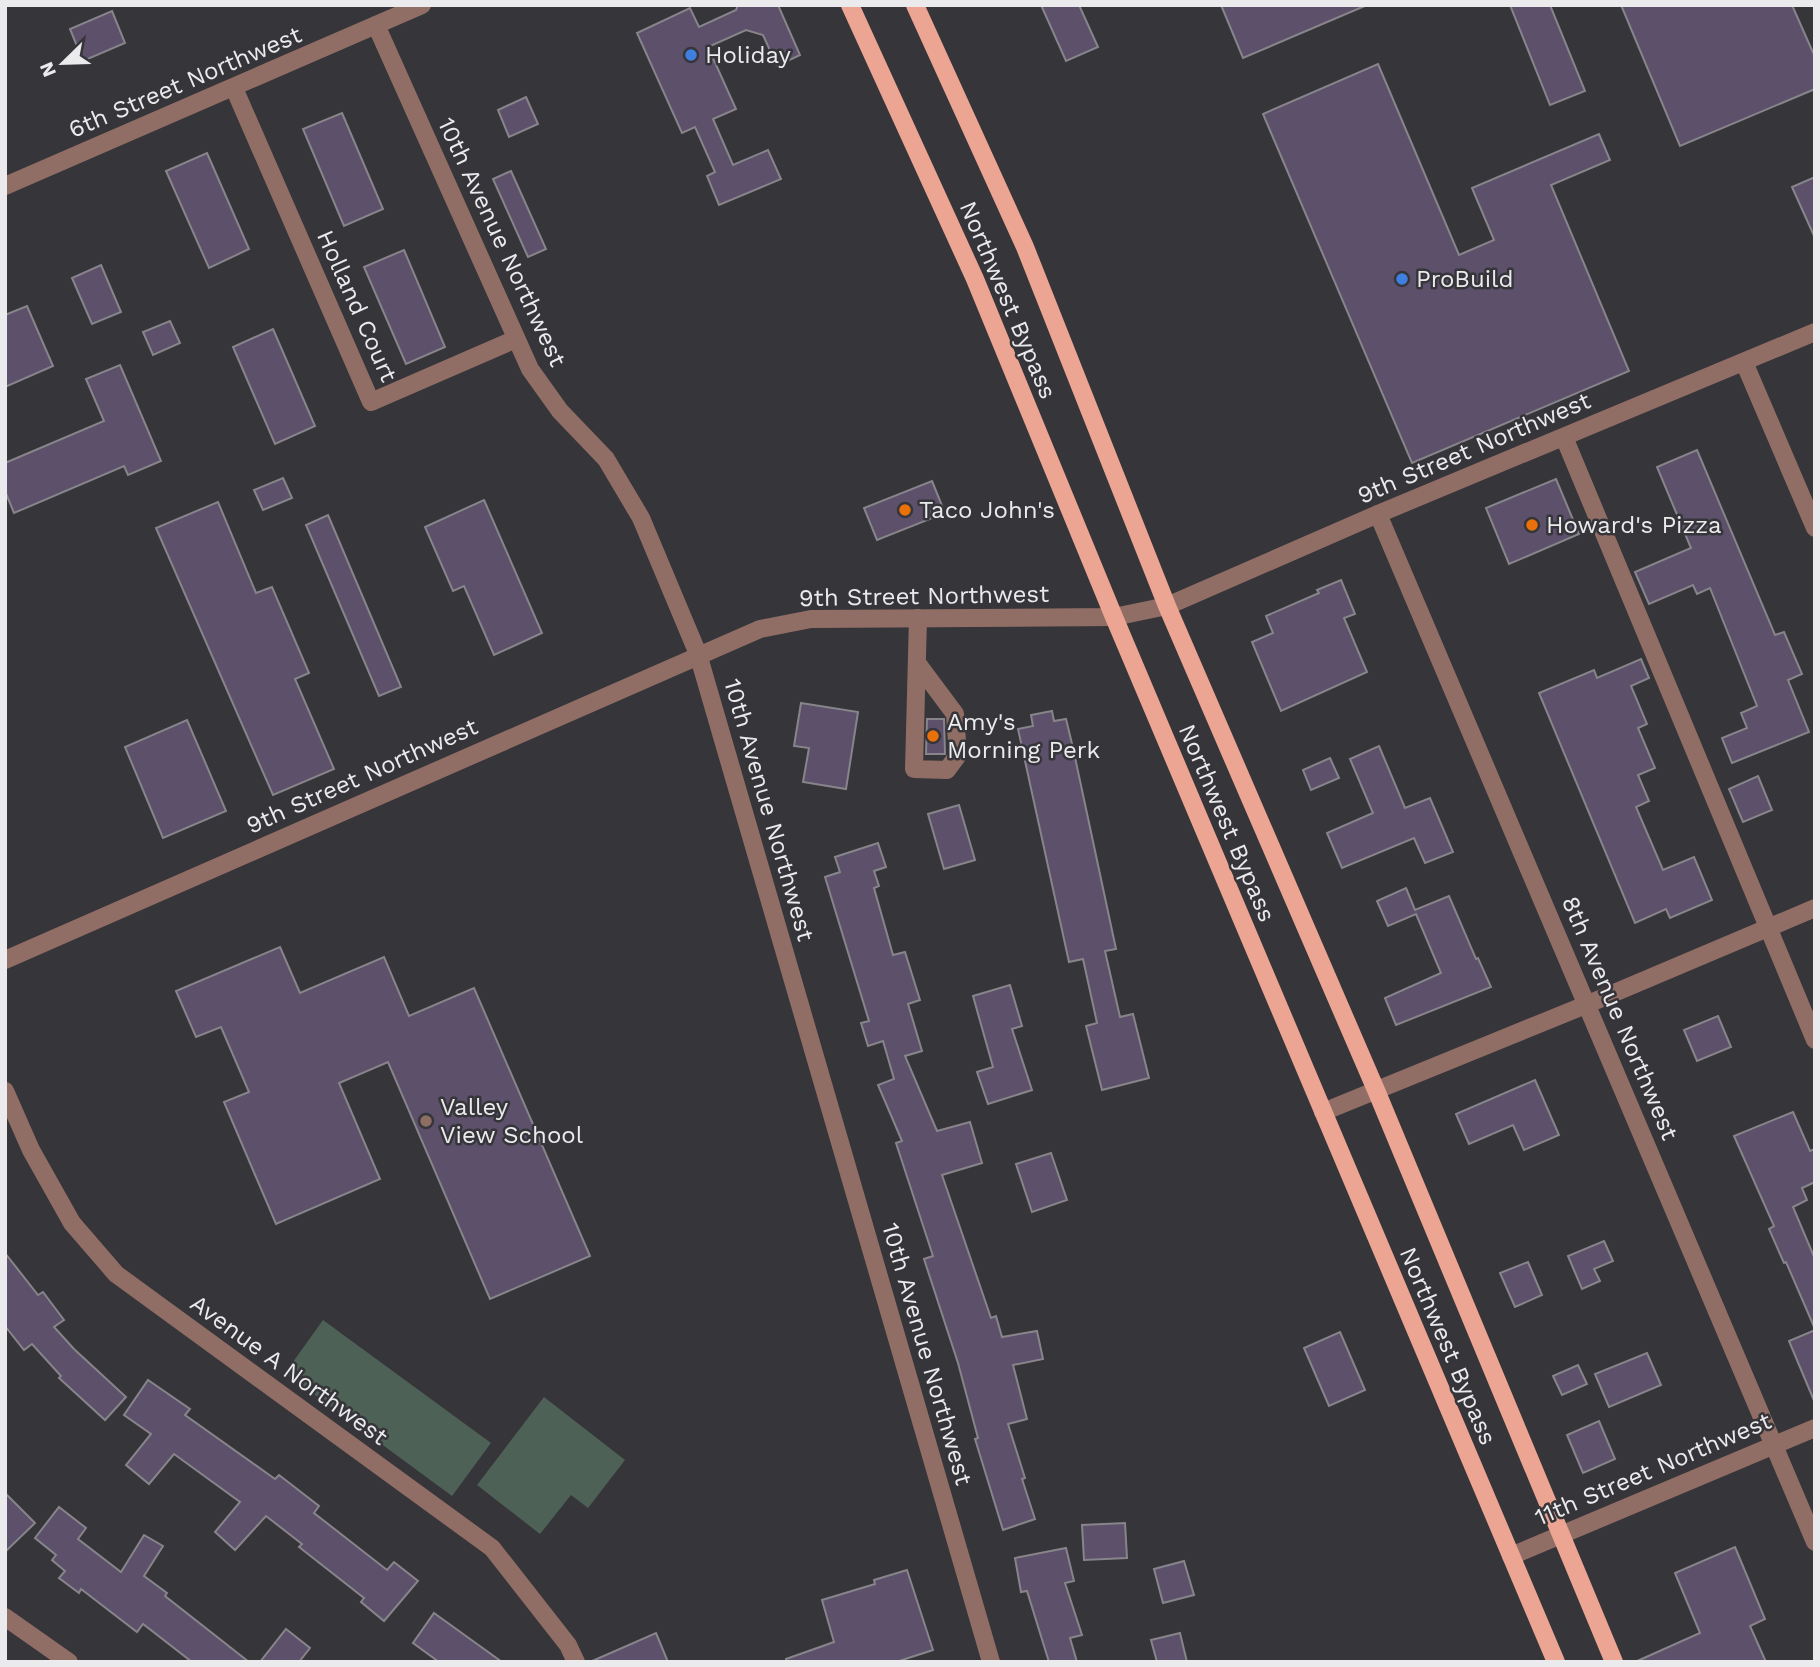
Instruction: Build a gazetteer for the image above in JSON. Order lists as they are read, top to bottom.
{
  "streets": {
    "main road": ["Northwest Bypass"],
    "street": [
      "6th Street Northwest",
      "10th Avenue Northwest",
      "Holland Court",
      "9th Street Northwest",
      "8th Avenue Northwest",
      "Avenue A Northwest",
      "11th Street Northwest"
    ]
  },
  "crossings": [
    ["6th Street Northwest", "10th Avenue Northwest"],
    ["6th Street Northwest", "Holland Court"],
    ["10th Avenue Northwest", "Holland Court"],
    ["10th Avenue Northwest", "9th Street Northwest"],
    ["Northwest Bypass", "9th Street Northwest"],
    ["Northwest Bypass", "11th Street Northwest"],
    ["9th Street Northwest", "8th Avenue Northwest"],
    ["8th Avenue Northwest", "11th Street Northwest"]
  ],
  "places": [
    "Holiday",
    "ProBuild",
    "Taco John's",
    "Howard's Pizza",
    "Amy's Morning Perk",
    "Valley View School"
  ],
  "north": "bottom left"
}
